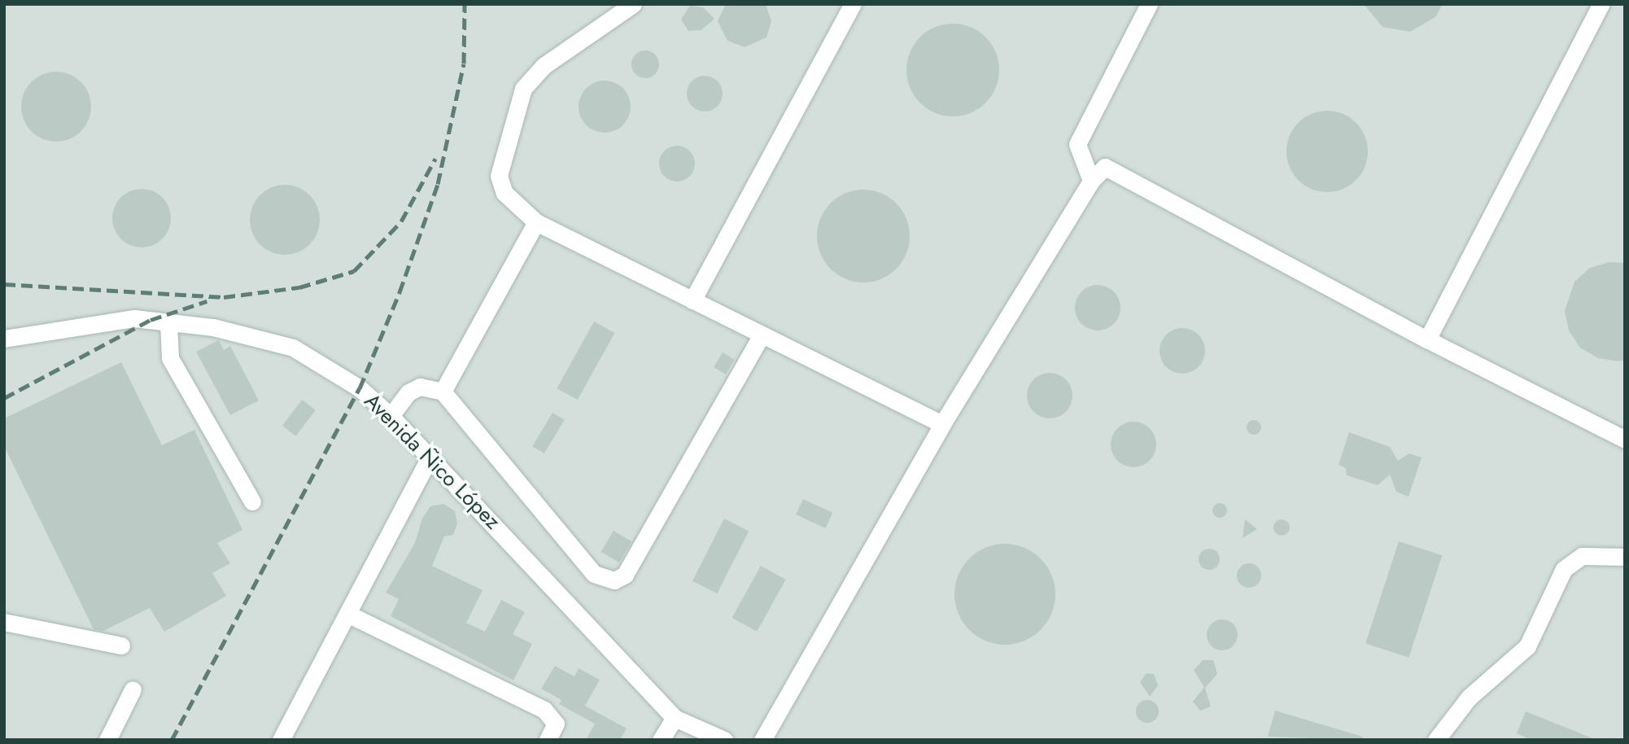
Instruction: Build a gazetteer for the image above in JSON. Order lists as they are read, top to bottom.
{
  "streets": {
    "street": ["Avenida Ñico López"]
  }
}
